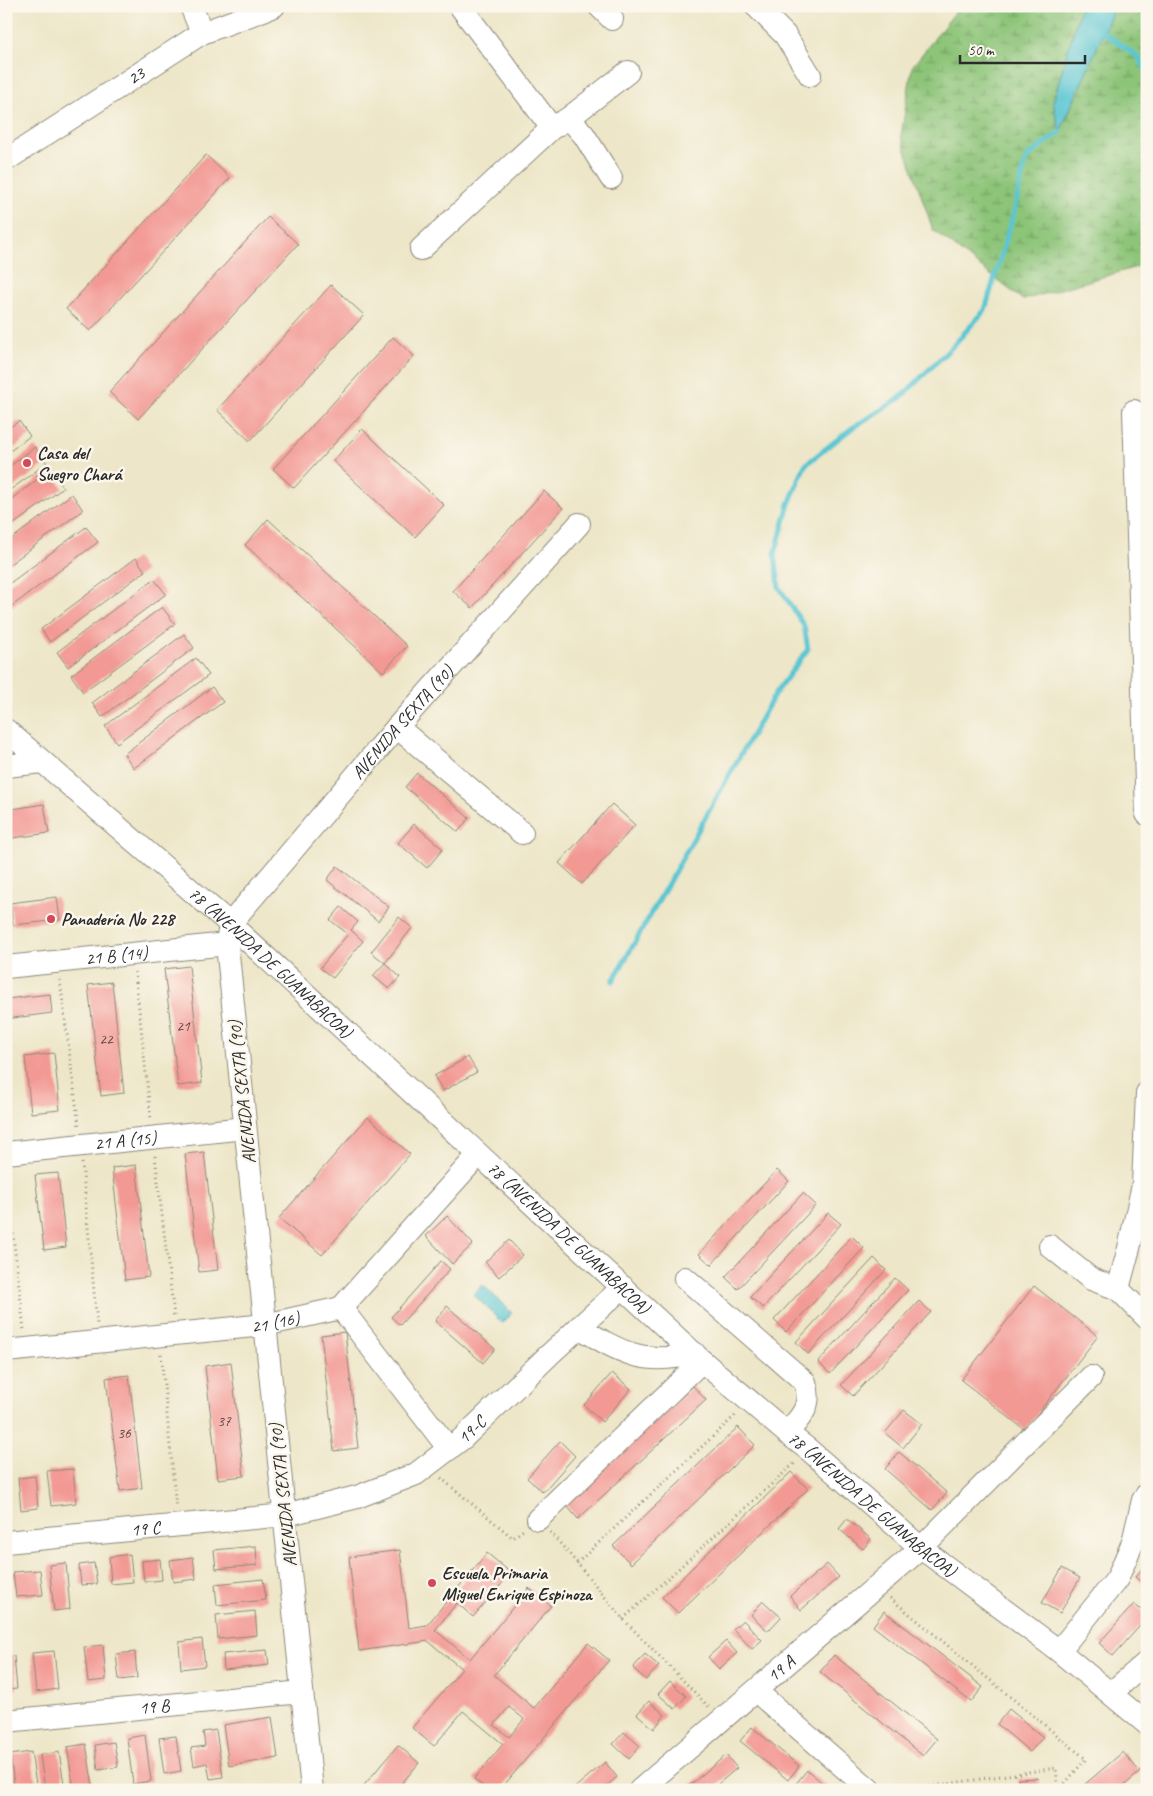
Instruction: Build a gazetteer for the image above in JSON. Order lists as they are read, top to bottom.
{
  "streets": {
    "street": [
      "23",
      "AVENIDA SEXTA (90)",
      "21 B (14)",
      "78 (AVENIDA DE GUANABACOA)",
      "21 A (15)",
      "21 (16)",
      "19-C",
      "19 C",
      "19 A",
      "19 B"
    ]
  },
  "crossings": [
    ["AVENIDA SEXTA (90)", "21 B (14)"],
    ["AVENIDA SEXTA (90)", "78 (AVENIDA DE GUANABACOA)"],
    ["AVENIDA SEXTA (90)", "21 A (15)"],
    ["AVENIDA SEXTA (90)", "21 (16)"],
    ["AVENIDA SEXTA (90)", "19-C"],
    ["AVENIDA SEXTA (90)", "19 C"],
    ["AVENIDA SEXTA (90)", "19 B"],
    ["21 B (14)", "78 (AVENIDA DE GUANABACOA)"],
    ["78 (AVENIDA DE GUANABACOA)", "19-C"],
    ["78 (AVENIDA DE GUANABACOA)", "19 A"],
    ["19-C", "19 C"]
  ],
  "places": ["Casa del Suegro Chará", "Panadería No 228", "Escuela Primaria Miguel Enrique Espinoza"],
  "house_numbers": [
    "21",
    "22",
    "37",
    "36"
  ],
  "scale_bar": "50 m"
}
